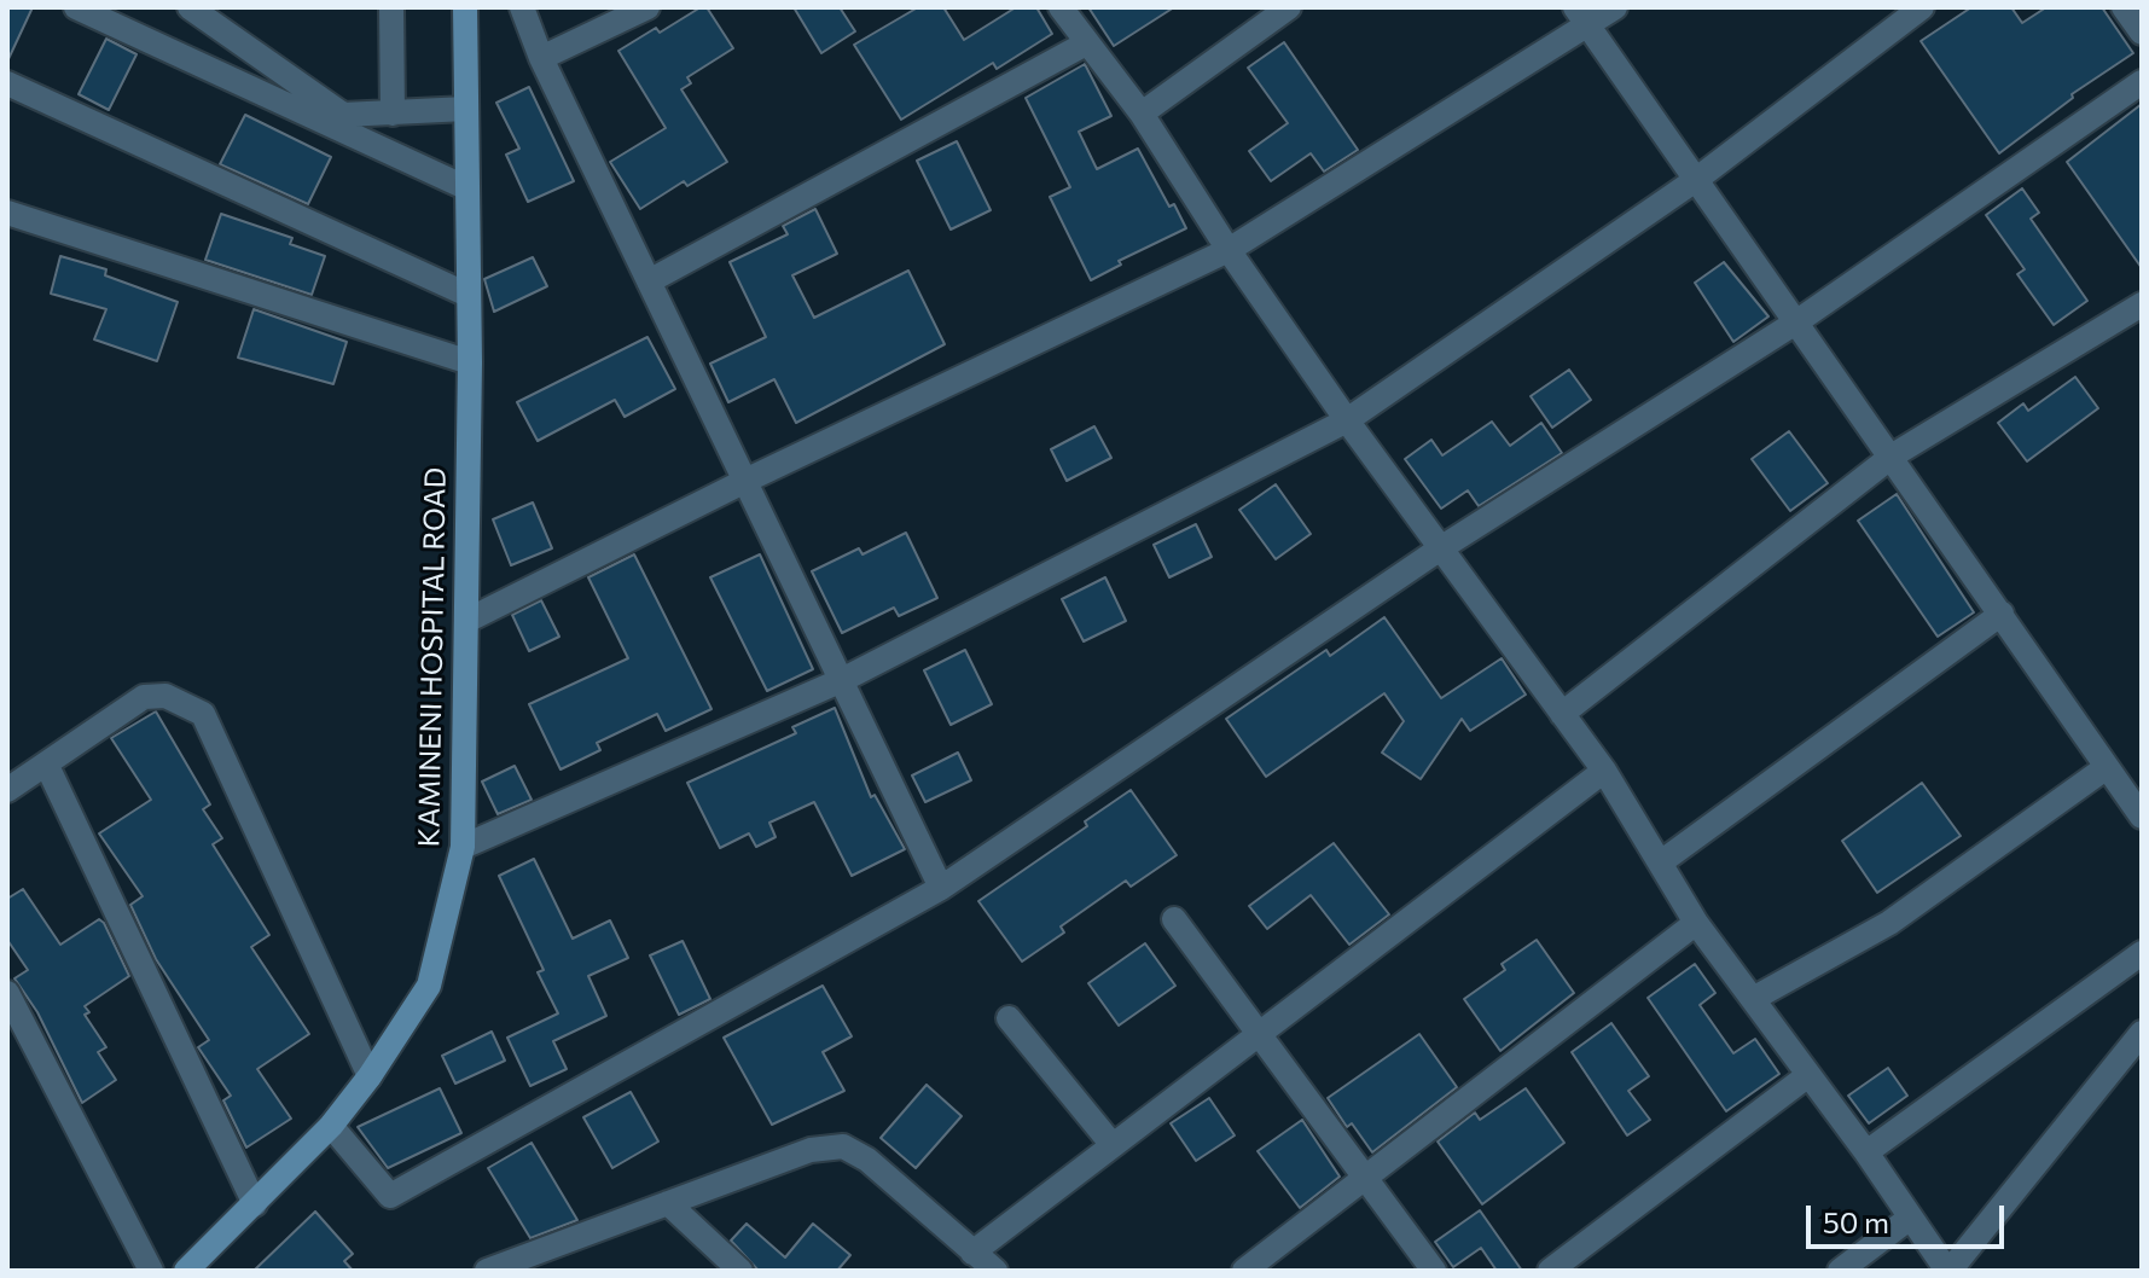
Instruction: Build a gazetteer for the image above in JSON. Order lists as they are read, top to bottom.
{
  "streets": {
    "street": ["KAMINENI HOSPITAL ROAD"]
  },
  "scale_bar": "50 m"
}
